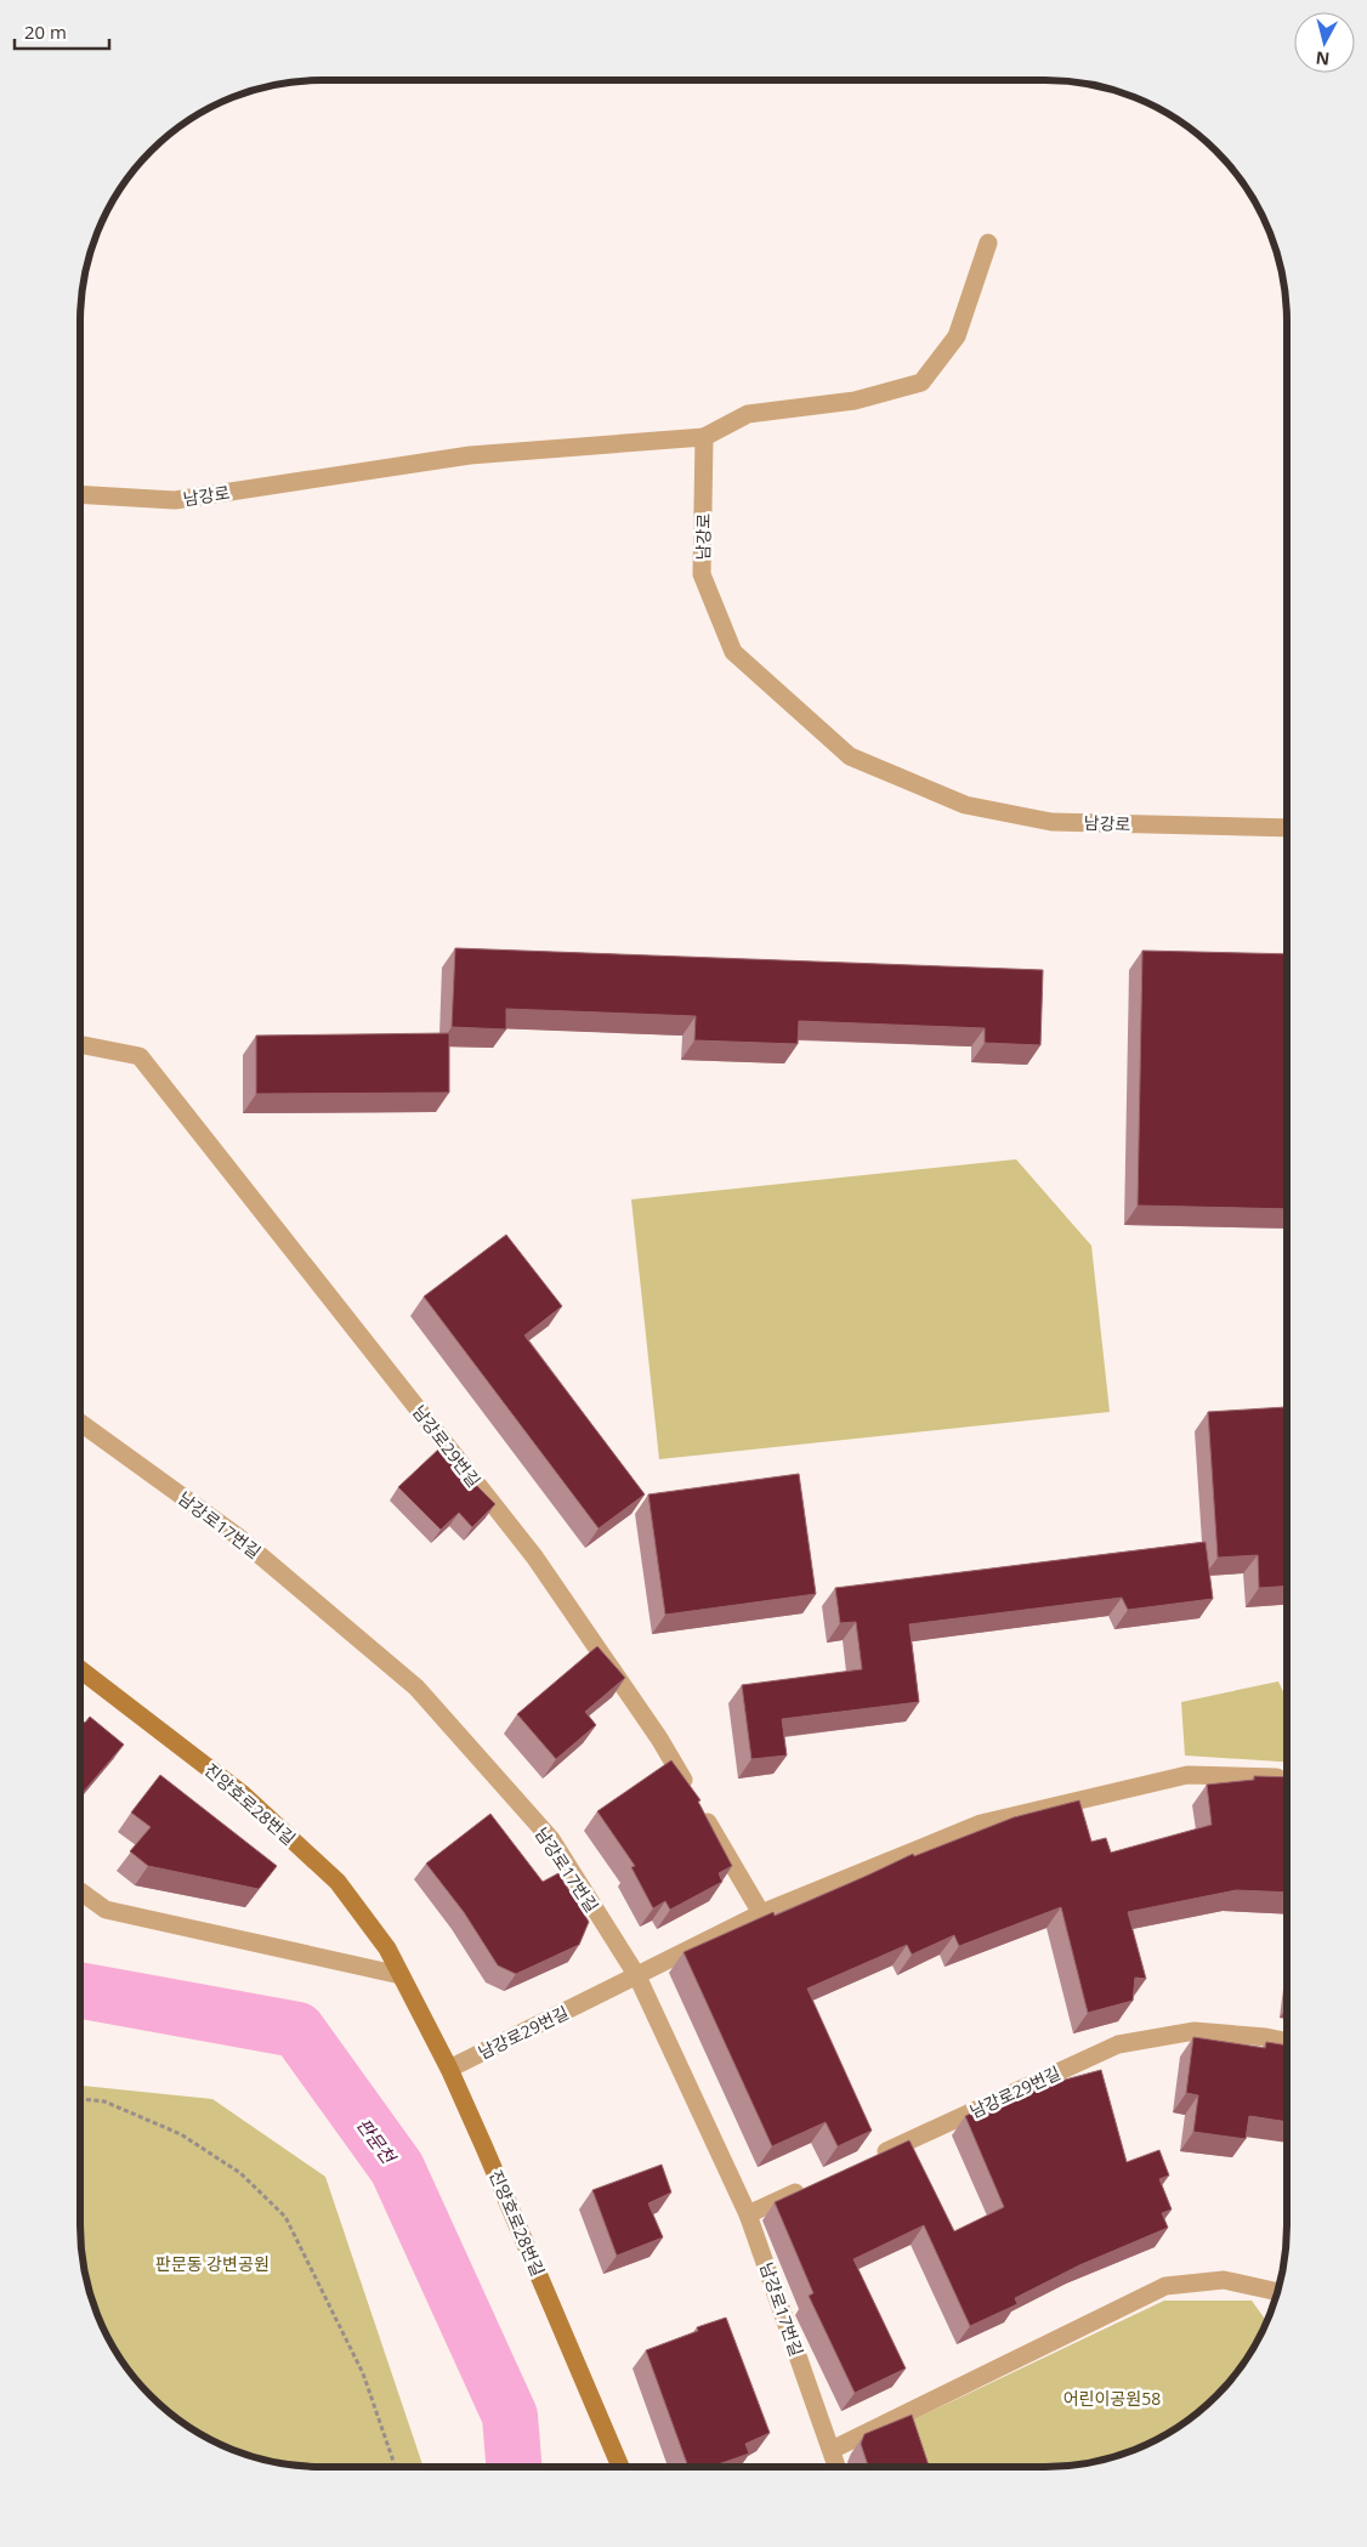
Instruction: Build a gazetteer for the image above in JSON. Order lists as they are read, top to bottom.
{
  "streets": {
    "street": [
      "남강로",
      "남강로29번길",
      "남강로17번길",
      "진양호로28번길"
    ]
  },
  "crossings": [
    ["남강로29번길", "남강로17번길"],
    ["남강로29번길", "진양호로28번길"]
  ],
  "water": ["판문천"],
  "parks": ["판문동 강변공원", "어린이공원58"],
  "scale_bar": "20 m",
  "north": "bottom"
}
